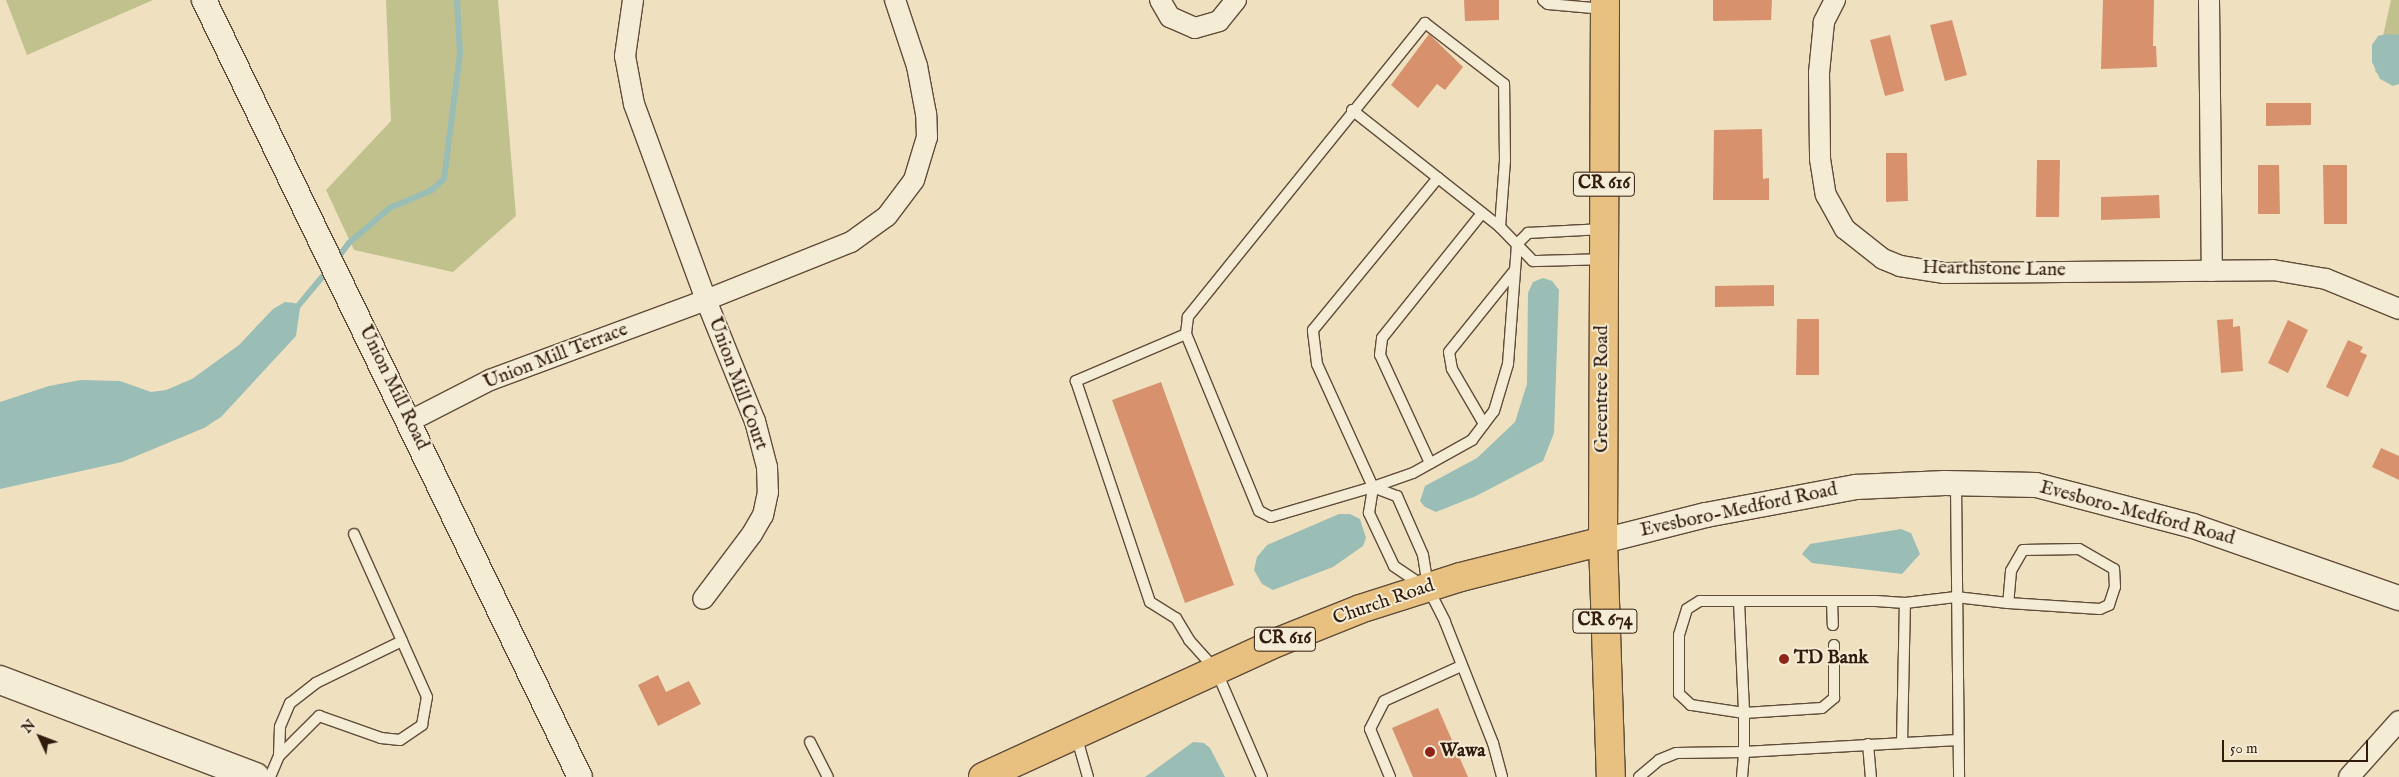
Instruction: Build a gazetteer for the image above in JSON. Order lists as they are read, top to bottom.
{
  "streets": {
    "main road": [
      "CR 616",
      "Greentree Road",
      "Church Road",
      "CR 674"
    ],
    "street": [
      "Hearthstone Lane",
      "Union Mill Terrace",
      "Union Mill Court",
      "Union Mill Road",
      "Evesboro-Medford Road"
    ]
  },
  "crossings": [
    ["Union Mill Terrace", "Union Mill Court"],
    ["Union Mill Terrace", "Union Mill Road"],
    ["Greentree Road", "Evesboro-Medford Road"],
    ["Greentree Road", "Church Road"],
    ["Evesboro-Medford Road", "Church Road"]
  ],
  "places": ["TD Bank", "Wawa"],
  "scale_bar": "50 m",
  "north": "top left"
}
